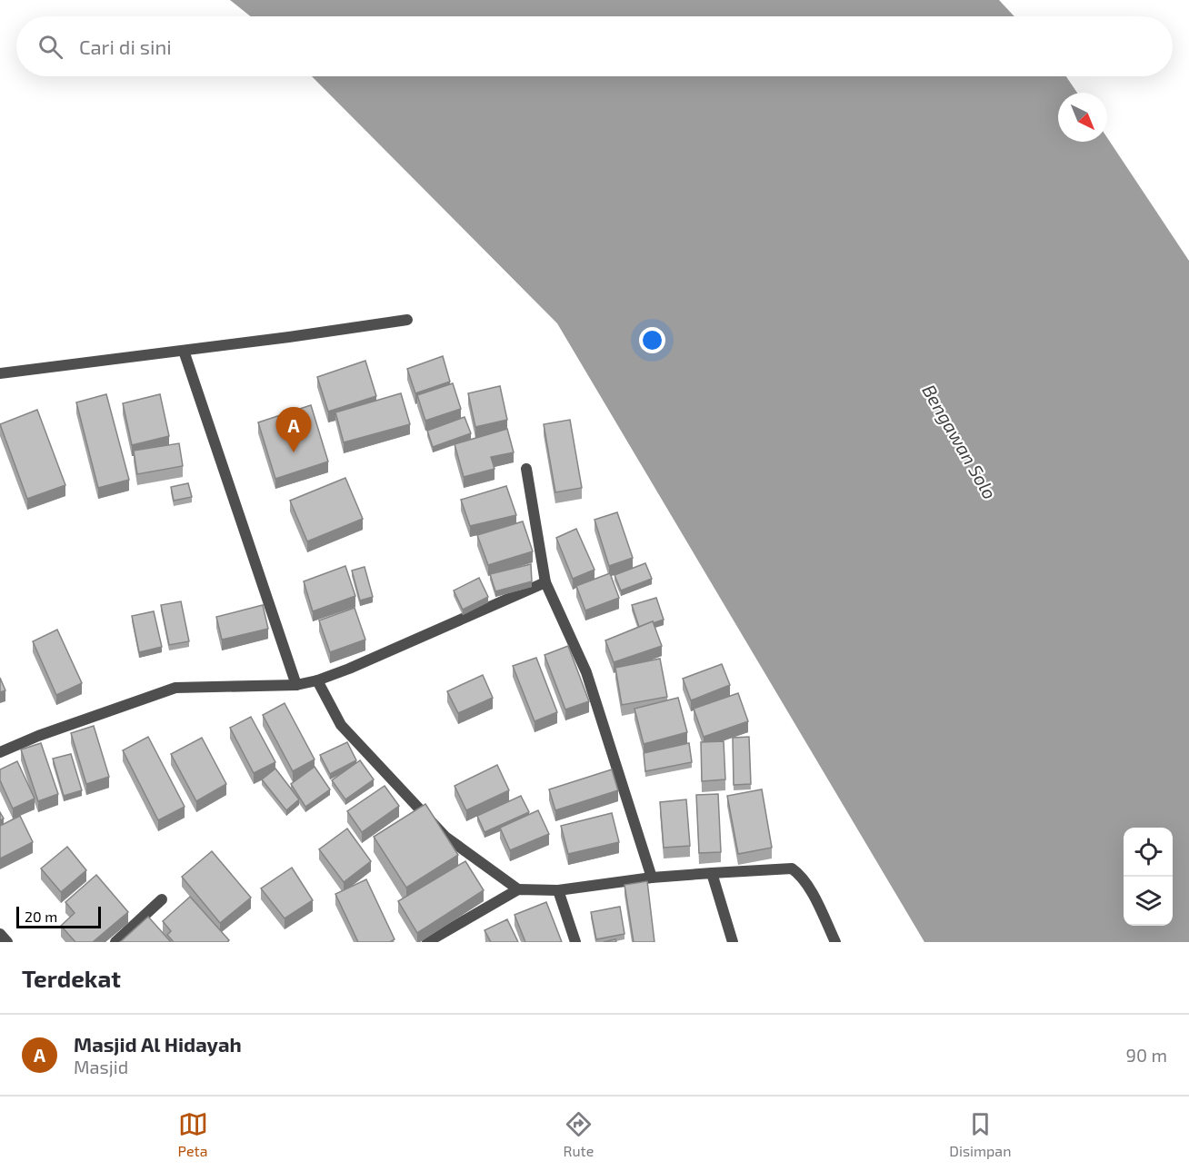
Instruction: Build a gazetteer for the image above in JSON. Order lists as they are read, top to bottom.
{
  "water": ["Bengawan Solo"],
  "scale_bar": "20 m",
  "north": "bottom right",
  "page": {
    "search": "Cari di sini",
    "pins": "A",
    "scale": "20 m",
    "heading": "Terdekat",
    "list": [
      {
        "mark": "A",
        "name": "Masjid Al Hidayah",
        "note": "Masjid",
        "value": "90 m"
      }
    ],
    "nav": ["Peta", "Rute", "Disimpan"]
  }
}
